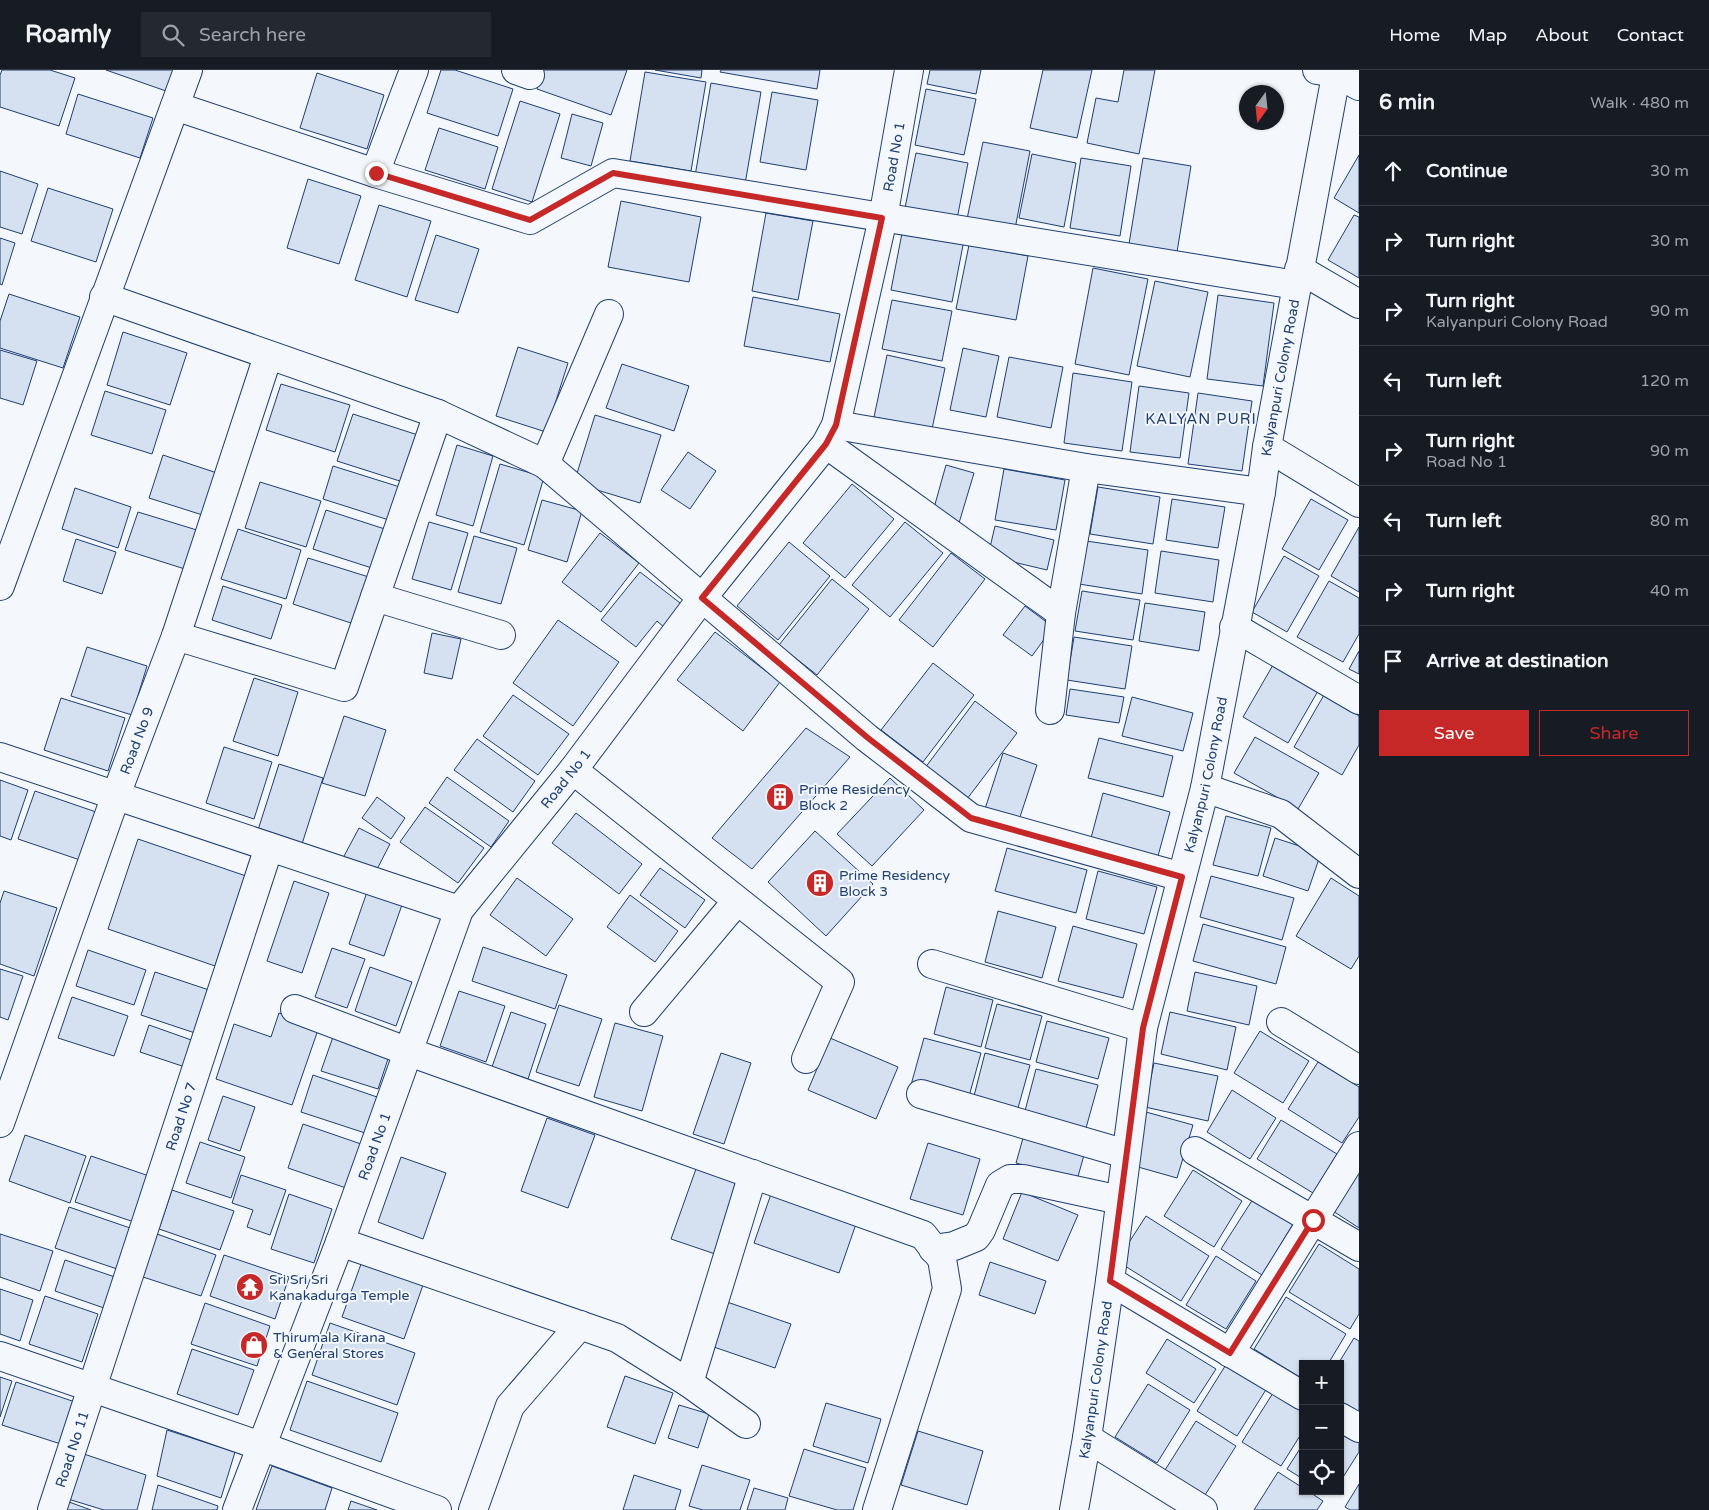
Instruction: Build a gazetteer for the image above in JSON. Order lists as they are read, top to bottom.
{
  "streets": {
    "street": [
      "Road No 1",
      "Kalyanpuri Colony Road",
      "Road No 9",
      "Road No 7",
      "Road No 11"
    ]
  },
  "crossings": [
    ["Road No 7", "Road No 11"]
  ],
  "districts": ["KALYAN PURI"],
  "places": {
    "building": ["Prime Residency Block 2", "Prime Residency Block 3"],
    "temple": ["Sri Sri Sri Kanakadurga Temple"],
    "shop": ["Thirumala Kirana & General Stores"]
  },
  "north": "bottom",
  "page": {
    "header": "Roamly",
    "search": "Search here",
    "nav": [
      "Home",
      "Map",
      "About",
      "Contact"
    ],
    "heading": ["6 min", "Walk · 480 m"],
    "list": [
      ["Continue", "30 m"],
      ["Turn right", "30 m"],
      ["Turn right", "Kalyanpuri Colony Road", "90 m"],
      ["Turn left", "120 m"],
      ["Turn right", "Road No 1", "90 m"],
      ["Turn left", "80 m"],
      ["Turn right", "40 m"],
      "Arrive at destination"
    ],
    "buttons": ["Save", "Share"],
    "map_buttons": ["+", "−"]
  }
}
